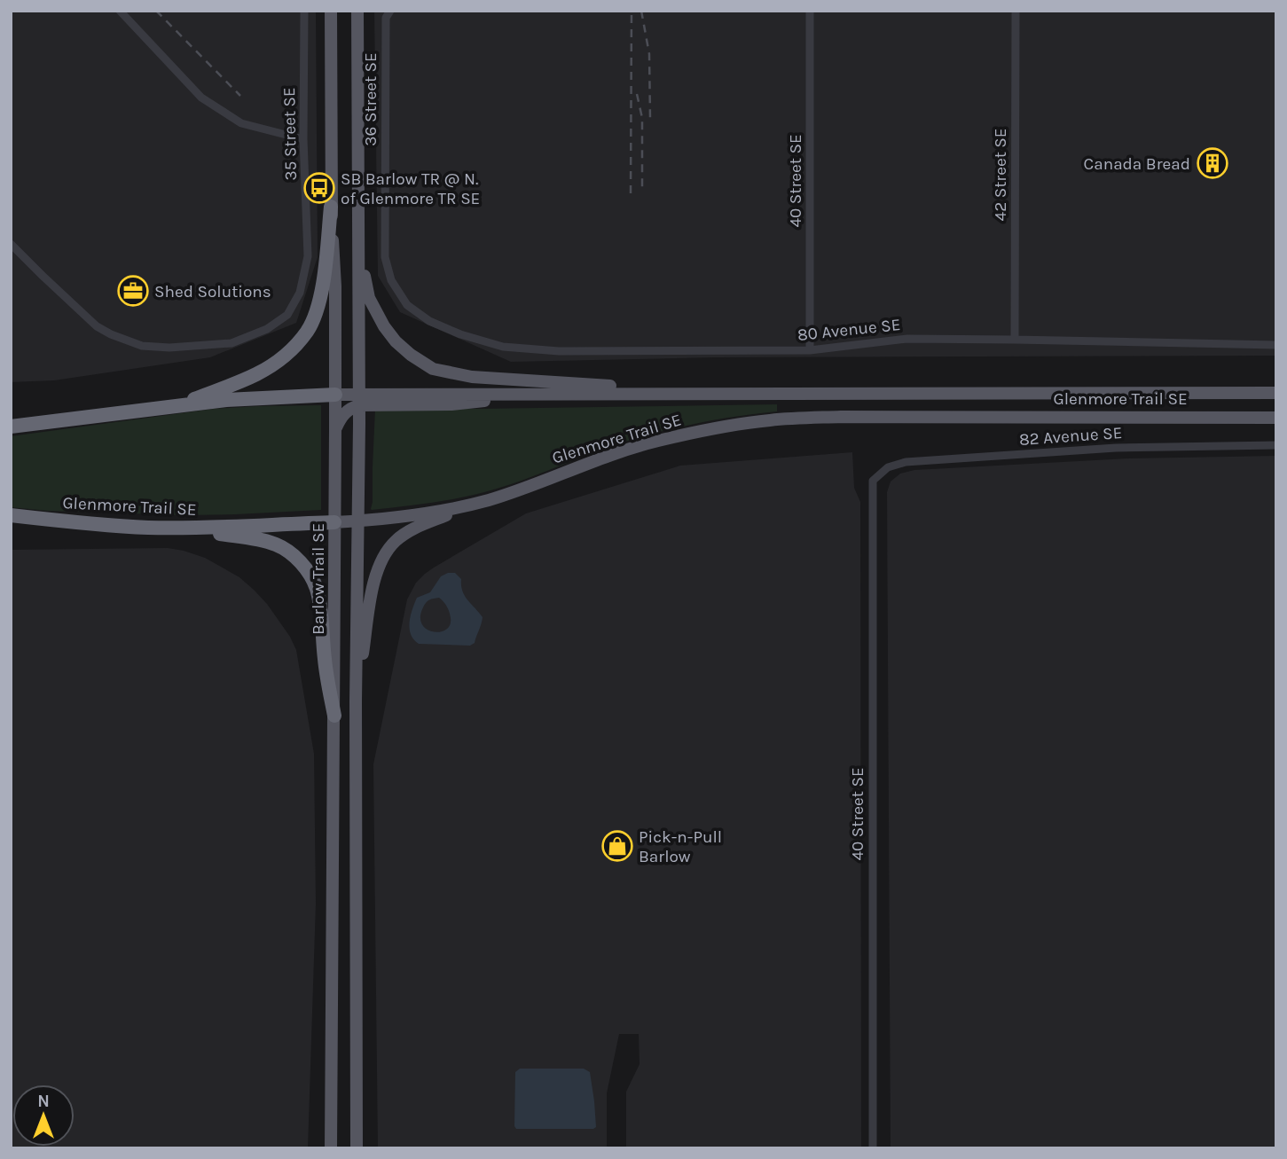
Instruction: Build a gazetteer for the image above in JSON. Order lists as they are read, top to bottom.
{
  "streets": {
    "highway": ["Glenmore Trail SE"],
    "main road": ["Barlow Trail SE"],
    "street": [
      "36 Street SE",
      "35 Street SE",
      "42 Street SE",
      "40 Street SE",
      "80 Avenue SE",
      "82 Avenue SE"
    ]
  },
  "crossings": [
    ["36 Street SE", "80 Avenue SE"],
    ["42 Street SE", "80 Avenue SE"],
    ["40 Street SE", "80 Avenue SE"],
    ["40 Street SE", "82 Avenue SE"],
    ["Glenmore Trail SE", "Barlow Trail SE"]
  ],
  "places": {
    "building": ["Canada Bread"],
    "bus stop": ["SB Barlow TR @ N. of Glenmore TR SE"],
    "office": ["Shed Solutions"],
    "shop": ["Pick-n-Pull Barlow"]
  },
  "north": "top"
}
